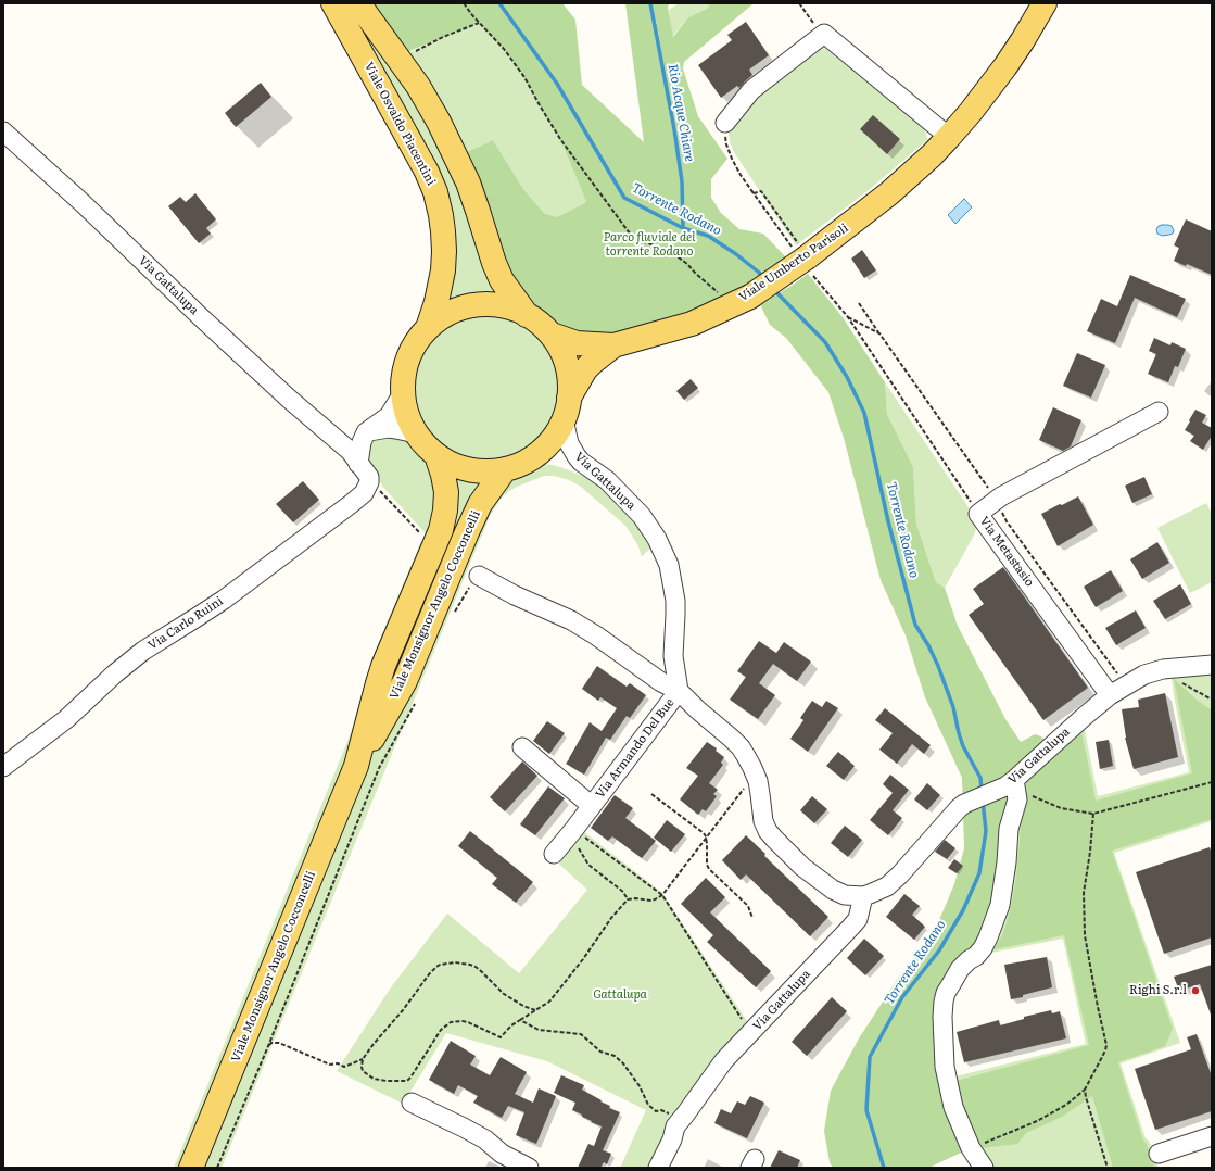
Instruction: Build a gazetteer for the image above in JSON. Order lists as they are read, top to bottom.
{
  "streets": {
    "main road": ["Viale Osvaldo Piacentini", "Viale Umberto Parisoli", "Viale Monsignor Angelo Cocconcelli"],
    "street": [
      "Via Gattalupa",
      "Via Metastasio",
      "Via Carlo Ruini",
      "Via Armando Del Bue"
    ]
  },
  "crossings": [
    ["Via Gattalupa", "Via Metastasio"],
    ["Via Gattalupa", "Via Carlo Ruini"],
    ["Via Gattalupa", "Via Armando Del Bue"]
  ],
  "water": ["Rio Acque Chiare", "Torrente Rodano"],
  "parks": ["Parco fluviale del torrente Rodano", "Gattalupa"],
  "places": ["Righi S.r.l"]
}
